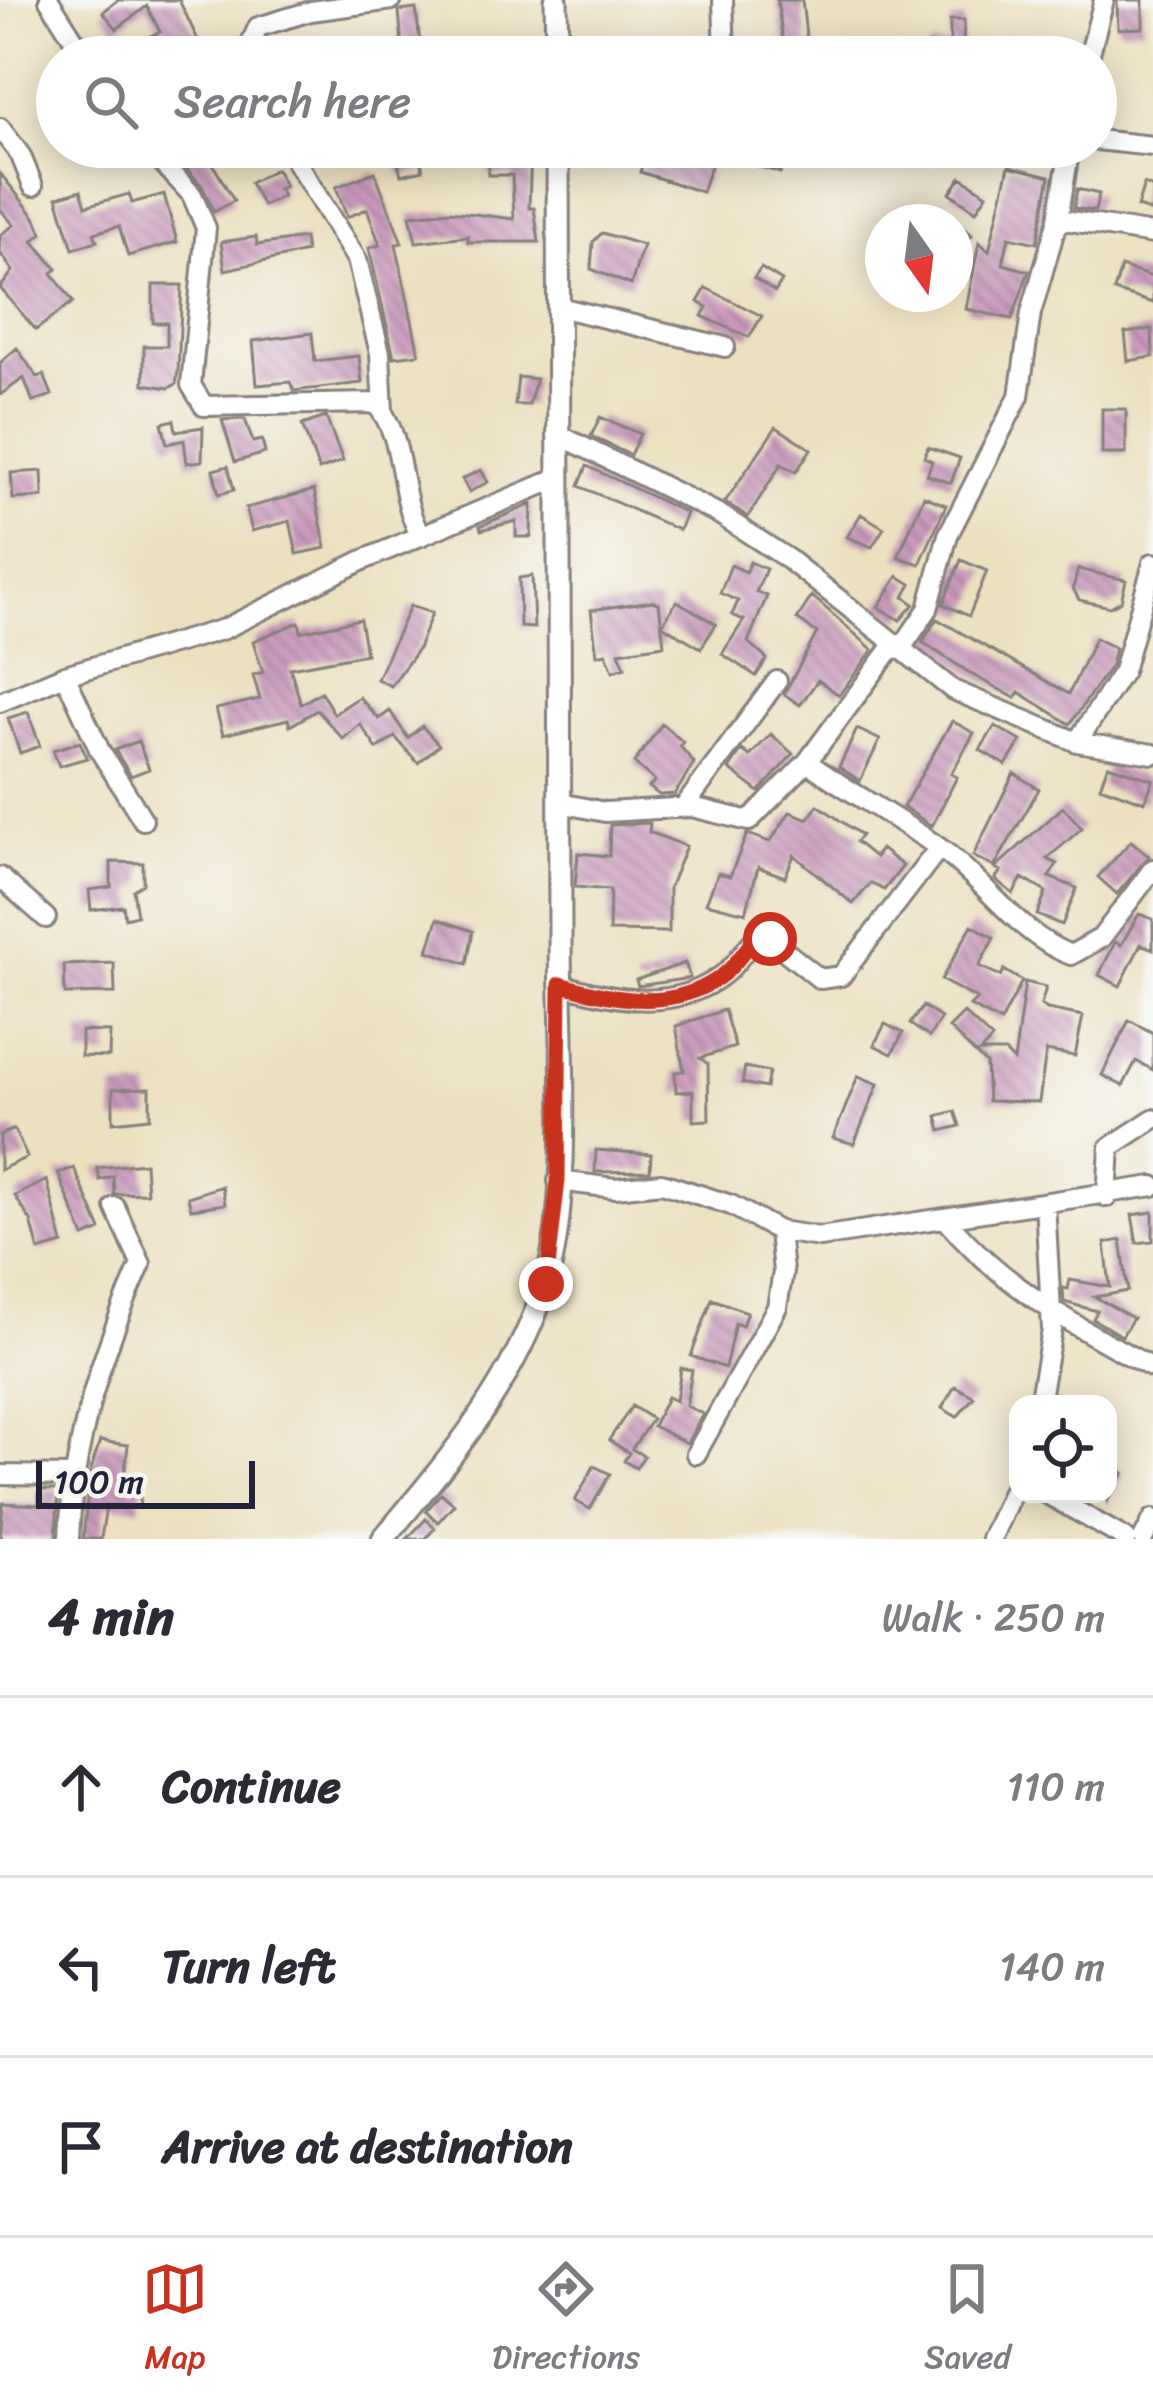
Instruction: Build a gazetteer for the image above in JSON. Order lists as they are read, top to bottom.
{
  "scale_bar": "100 m",
  "north": "bottom",
  "page": {
    "search": "Search here",
    "scale": "100 m",
    "heading": ["4 min", "Walk · 250 m"],
    "list": [
      ["Continue", "110 m"],
      ["Turn left", "140 m"],
      "Arrive at destination"
    ],
    "nav": ["Map", "Directions", "Saved"]
  }
}
